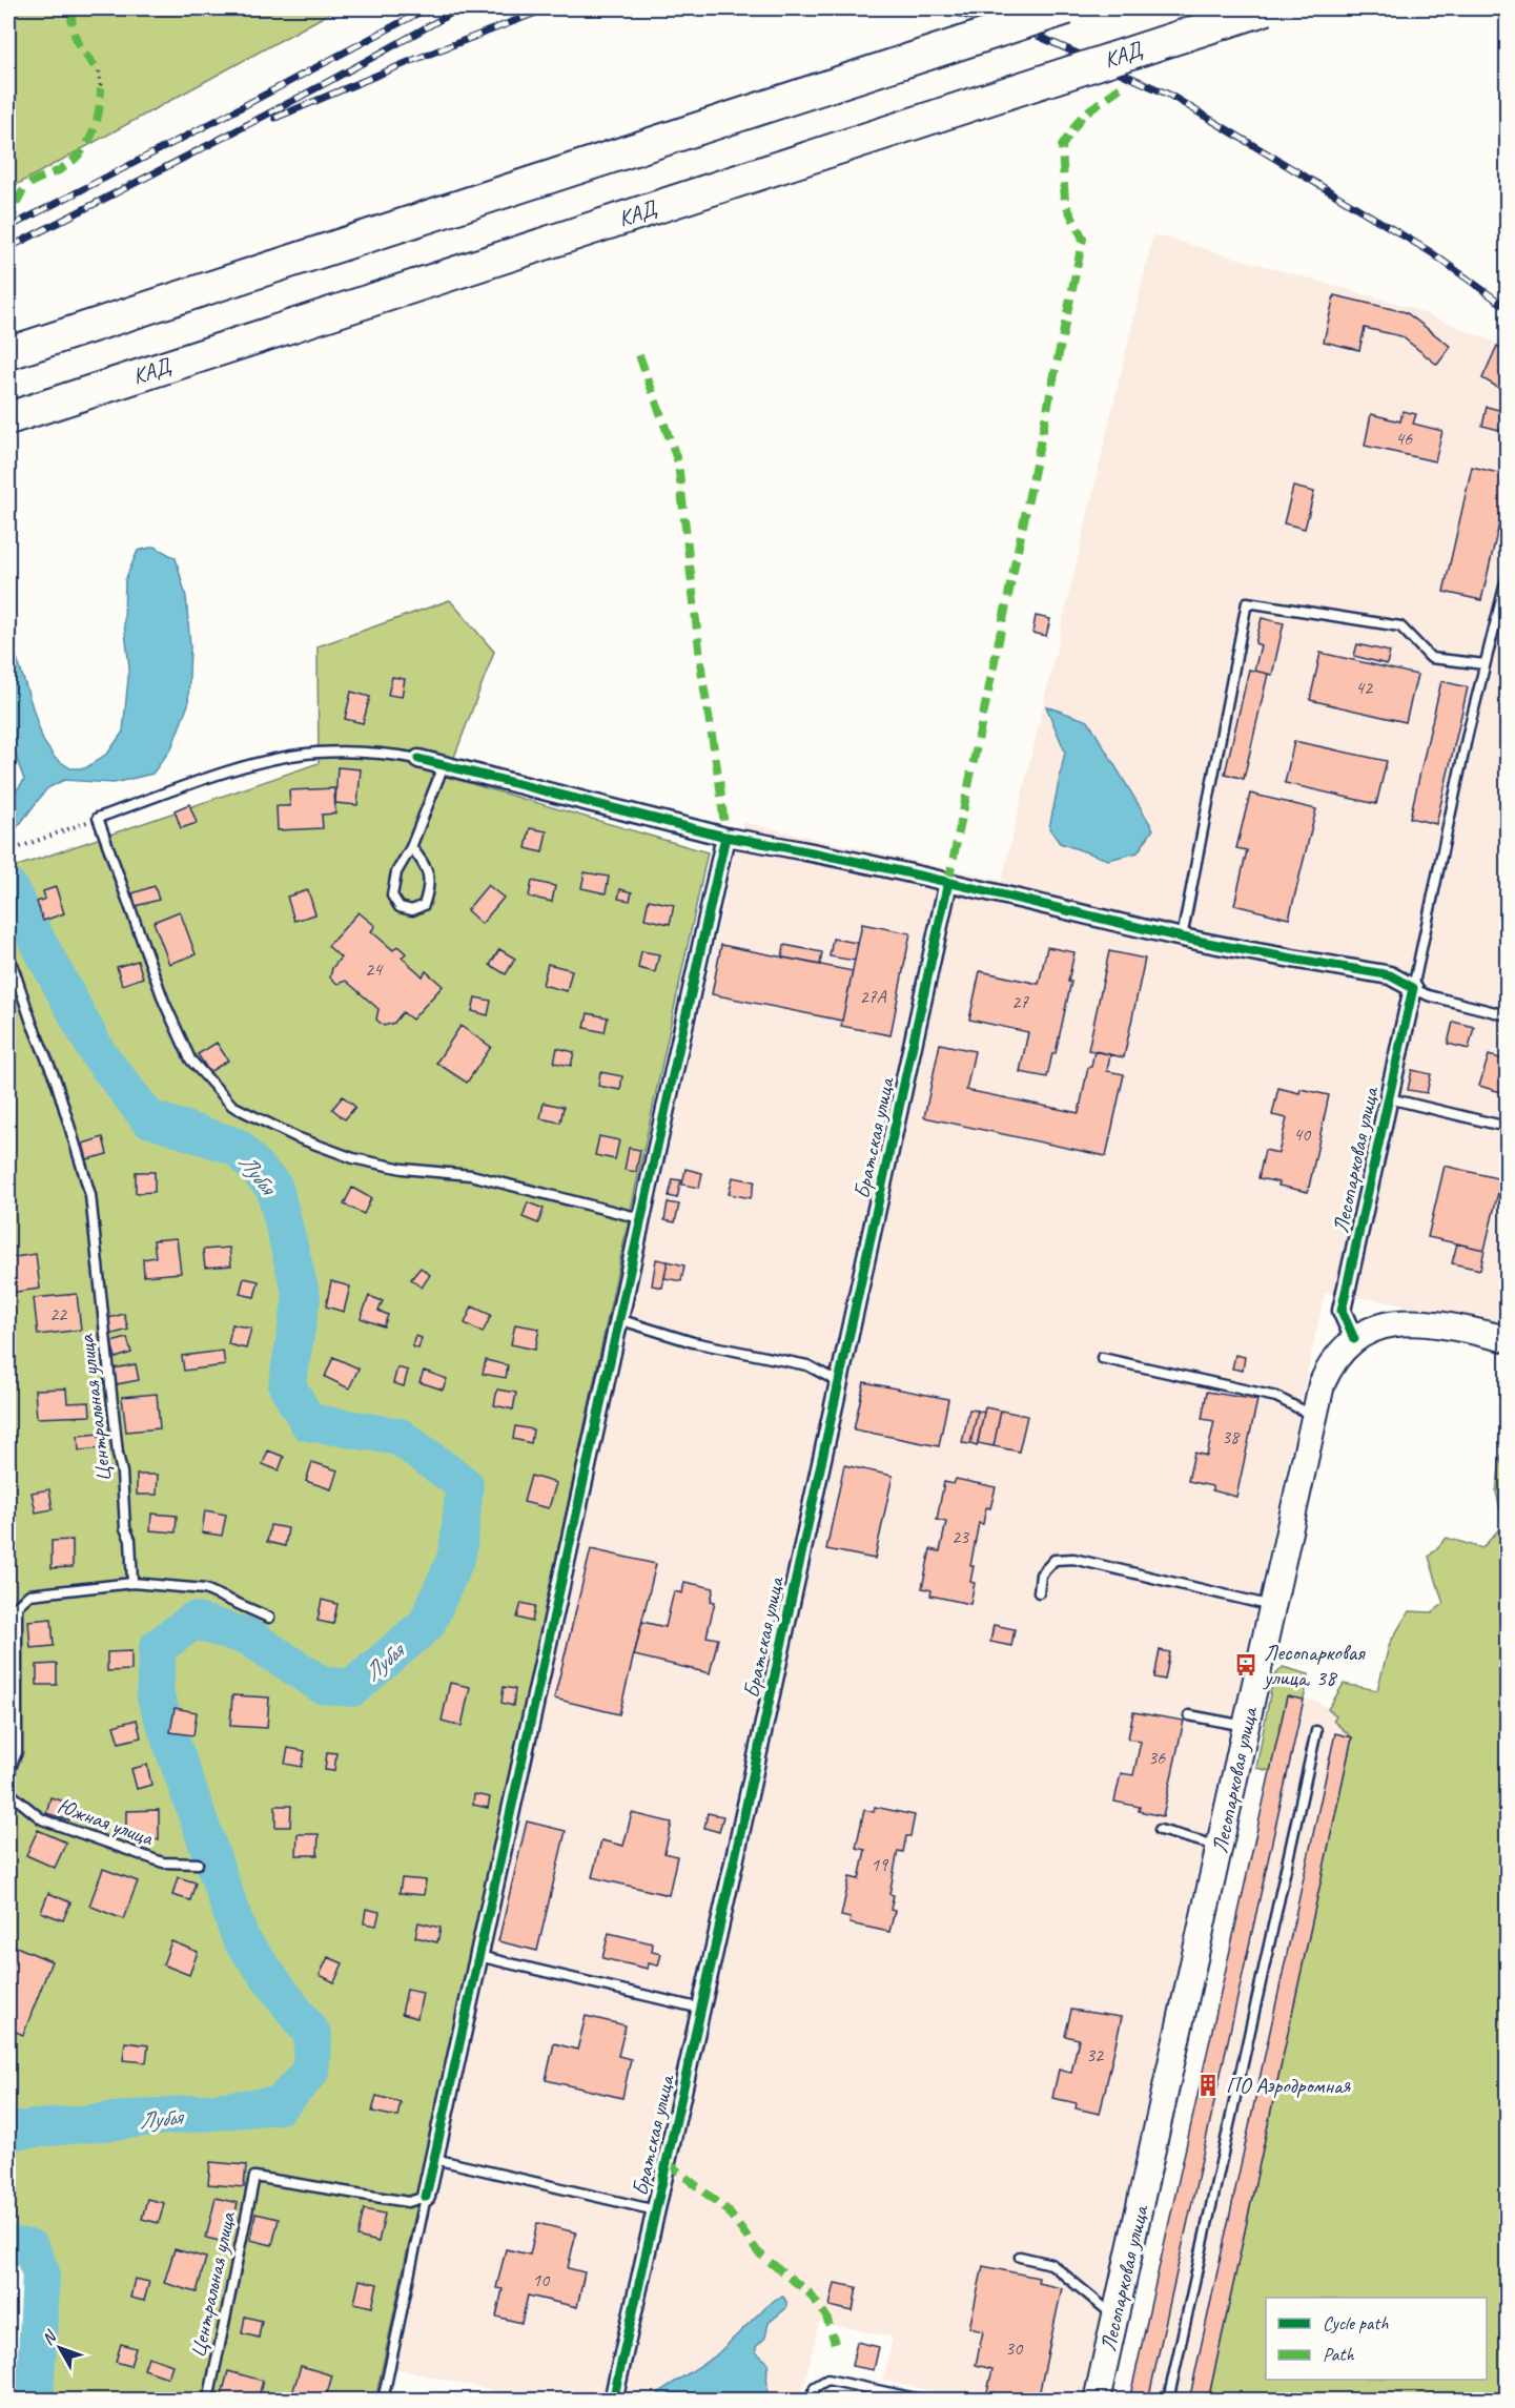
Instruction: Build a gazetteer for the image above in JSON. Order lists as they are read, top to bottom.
{
  "streets": {
    "highway": ["КАД"],
    "street": ["Братская улица", "Лесопарковая улица"],
    "lane": ["Центральная улица", "Южная улица"]
  },
  "water": ["Лубья"],
  "places": {
    "bus stop": ["Лесопарковая улица, 38"],
    "building": ["ПО Аэродромная"]
  },
  "house_numbers": [
    "46",
    "42",
    "24",
    "27А",
    "27",
    "40",
    "22",
    "38",
    "23",
    "36",
    "19",
    "32",
    "10",
    "30"
  ],
  "legend": ["Cycle path", "Path"],
  "north": "top left"
}
